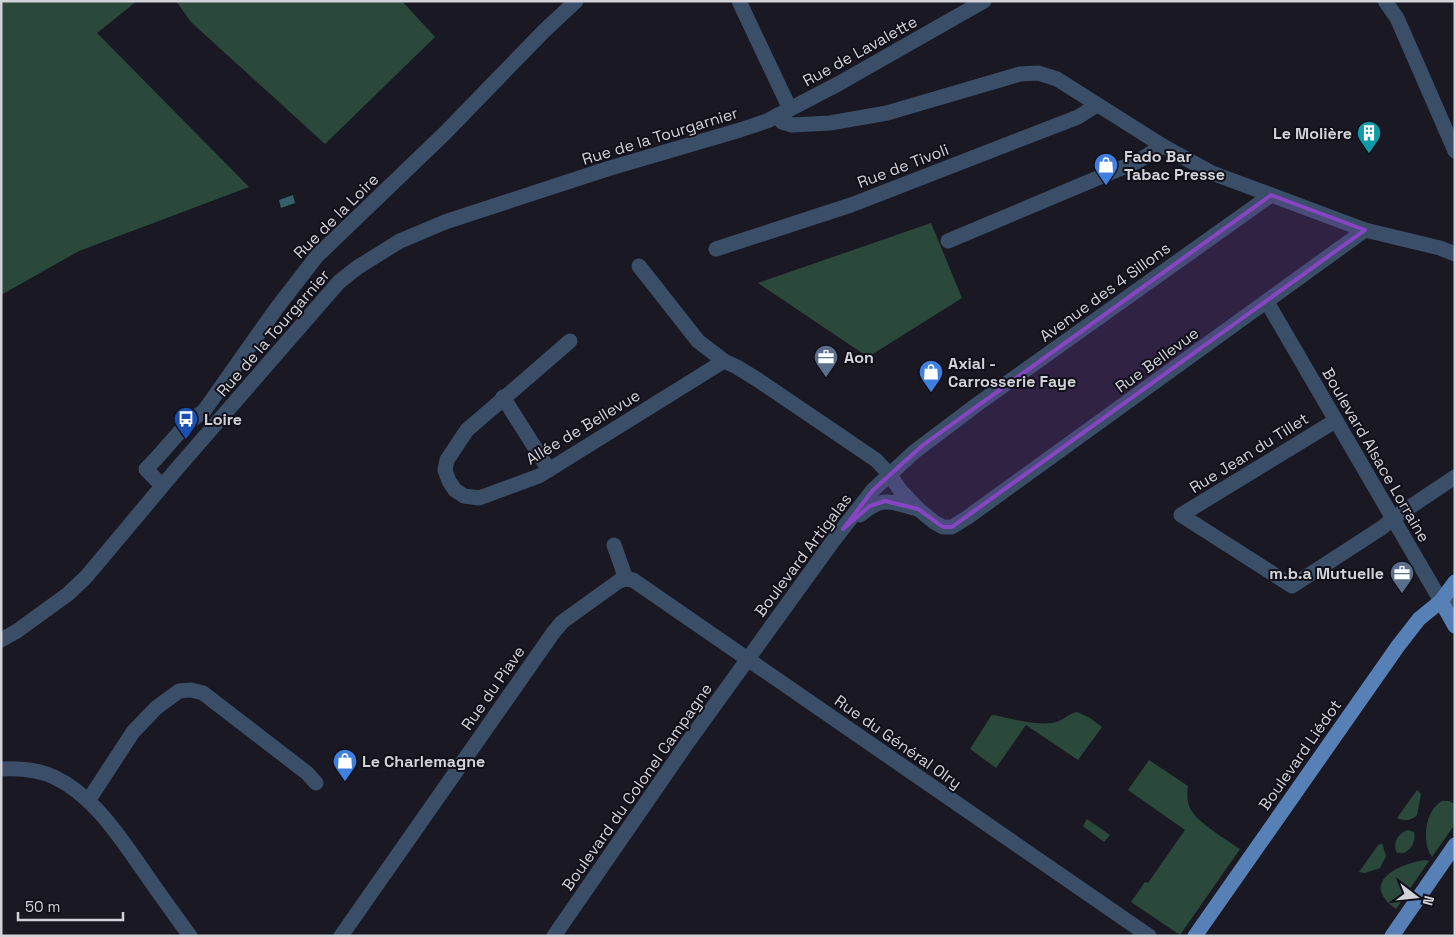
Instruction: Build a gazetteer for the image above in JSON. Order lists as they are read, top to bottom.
{
  "streets": {
    "main road": ["Boulevard Alsace Lorraine", "Boulevard Liédot"],
    "street": [
      "Rue de Lavalette",
      "Rue de la Tourgarnier",
      "Rue de Tivoli",
      "Rue de la Loire",
      "Avenue des 4 Sillons",
      "Rue Bellevue",
      "Allée de Bellevue",
      "Rue Jean du Tillet",
      "Boulevard Artigalas",
      "Rue du Piave",
      "Rue du Général Olry",
      "Boulevard du Colonel Campagne"
    ]
  },
  "crossings": [
    ["Rue de Lavalette", "Rue de la Tourgarnier"],
    ["Rue de la Tourgarnier", "Rue de la Loire"],
    ["Avenue des 4 Sillons", "Boulevard Artigalas"],
    ["Rue Bellevue", "Boulevard Alsace Lorraine"],
    ["Rue Jean du Tillet", "Boulevard Alsace Lorraine"],
    ["Boulevard Alsace Lorraine", "Boulevard Liédot"],
    ["Boulevard Artigalas", "Rue du Général Olry"],
    ["Boulevard Artigalas", "Boulevard du Colonel Campagne"],
    ["Rue du Piave", "Rue du Général Olry"],
    ["Rue du Général Olry", "Boulevard du Colonel Campagne"]
  ],
  "places": {
    "building": ["Le Molière"],
    "shop": ["Fado Bar Tabac Presse", "Axial - Carrosserie Faye", "Le Charlemagne"],
    "office": ["Aon", "m.b.a Mutuelle"],
    "bus stop": ["Loire"]
  },
  "scale_bar": "50 m",
  "north": "right"
}
